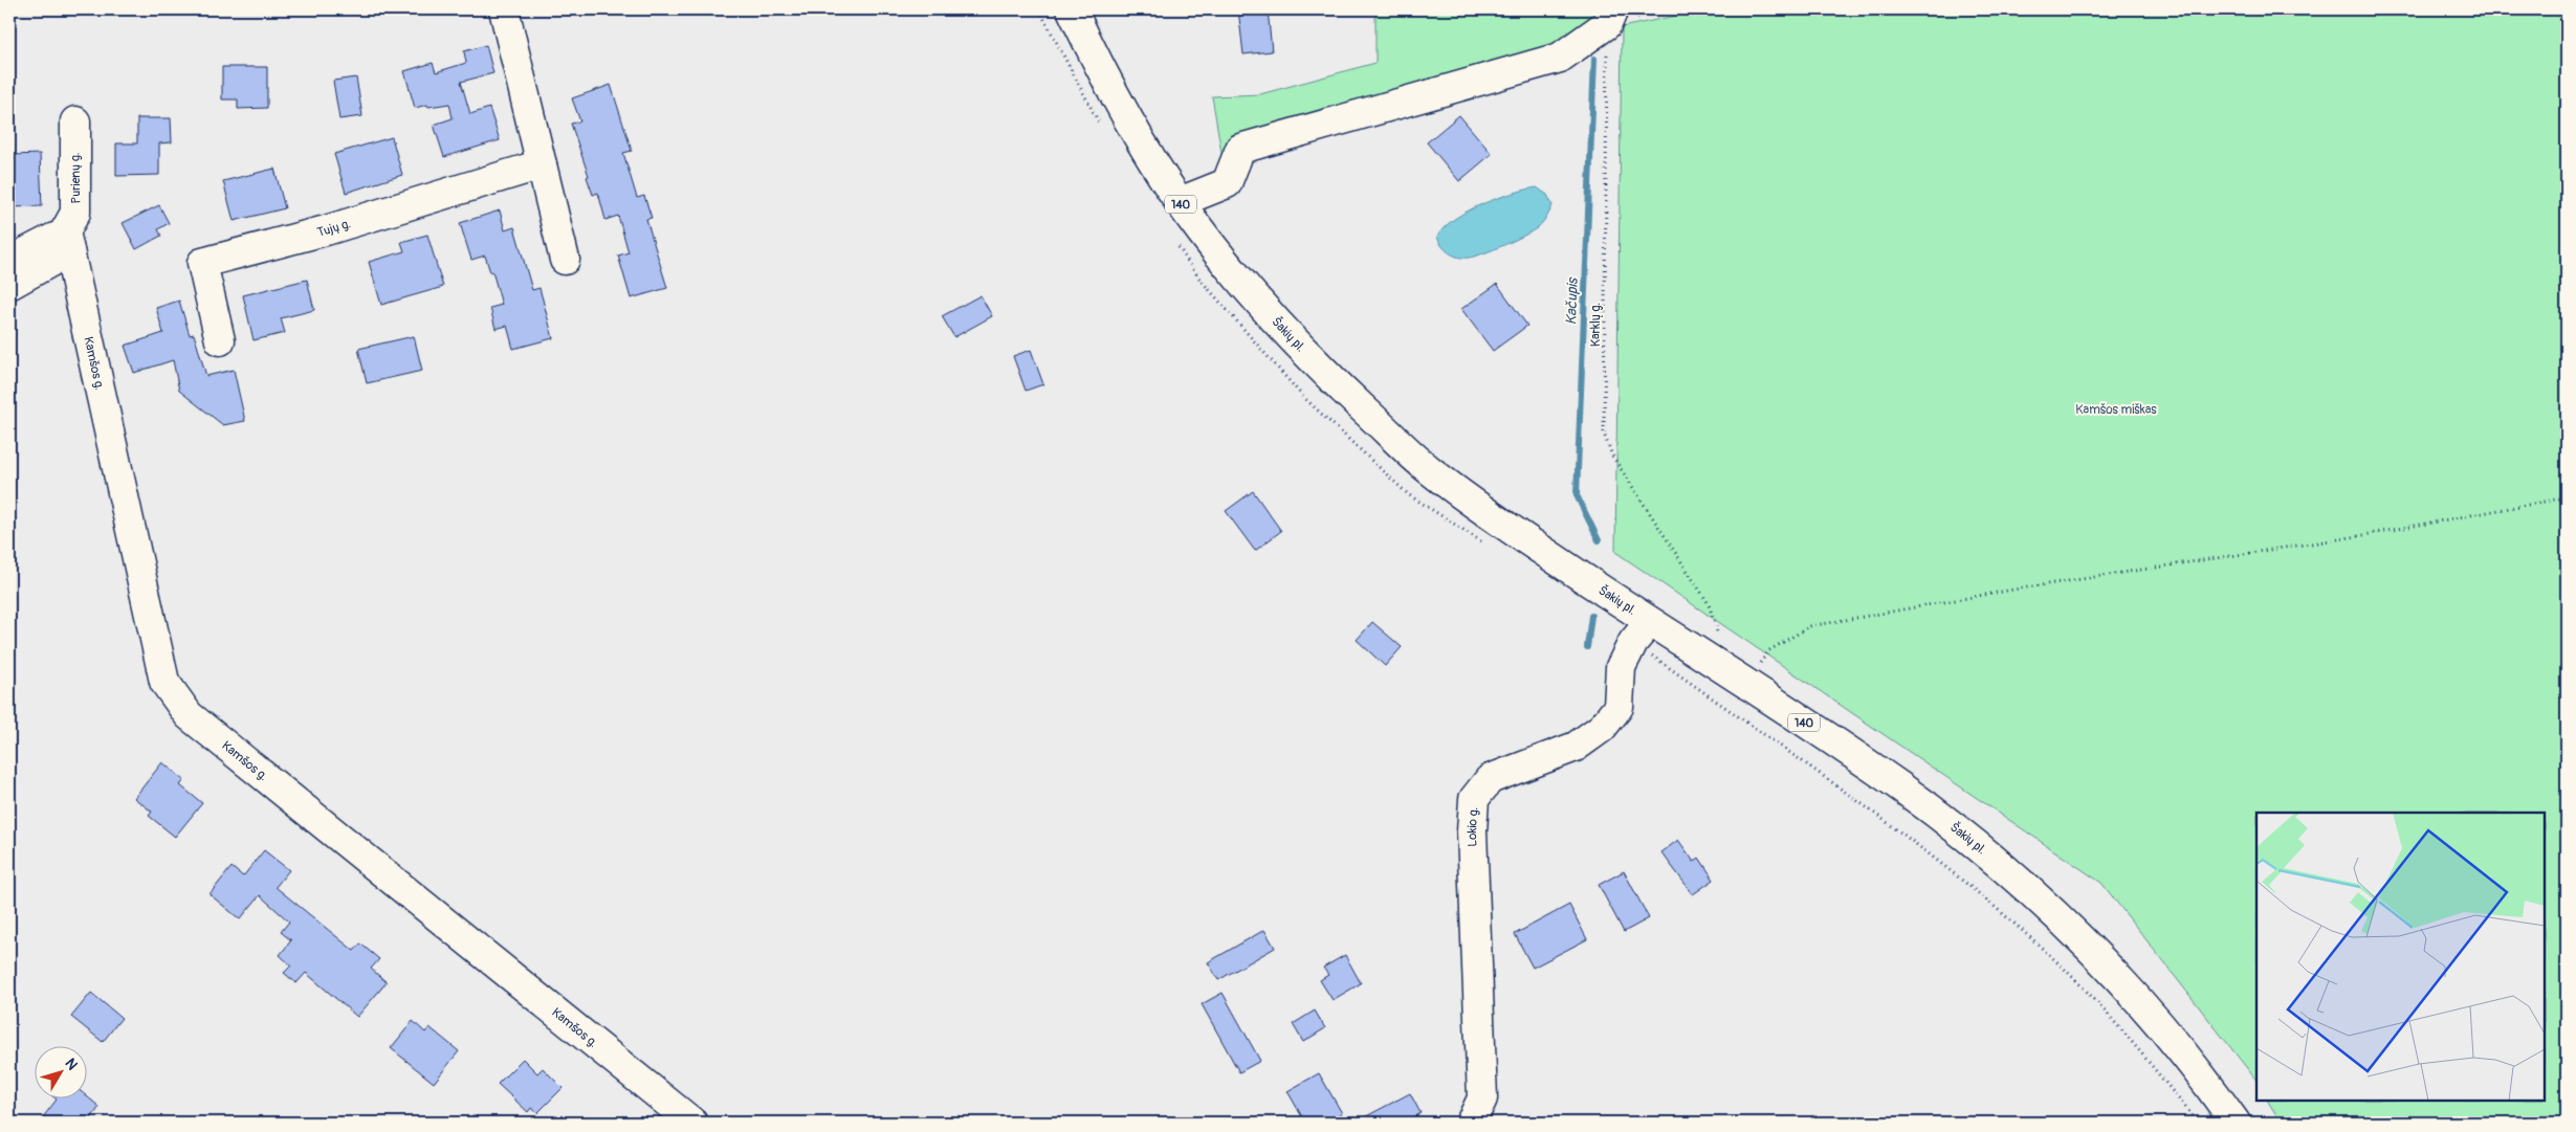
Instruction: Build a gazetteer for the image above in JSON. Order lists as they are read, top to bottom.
{
  "streets": {
    "street": [
      "Purienų g.",
      "140",
      "Tujų g.",
      "Šakių pl.",
      "Kamšos g.",
      "Lokio g."
    ],
    "path": ["Karklų g."]
  },
  "crossings": [
    ["Purienų g.", "Kamšos g."],
    ["Karklų g.", "Šakių pl."],
    ["Šakių pl.", "Lokio g."]
  ],
  "water": ["Kačupis"],
  "parks": ["Kamšos miškas"],
  "north": "top right"
}
